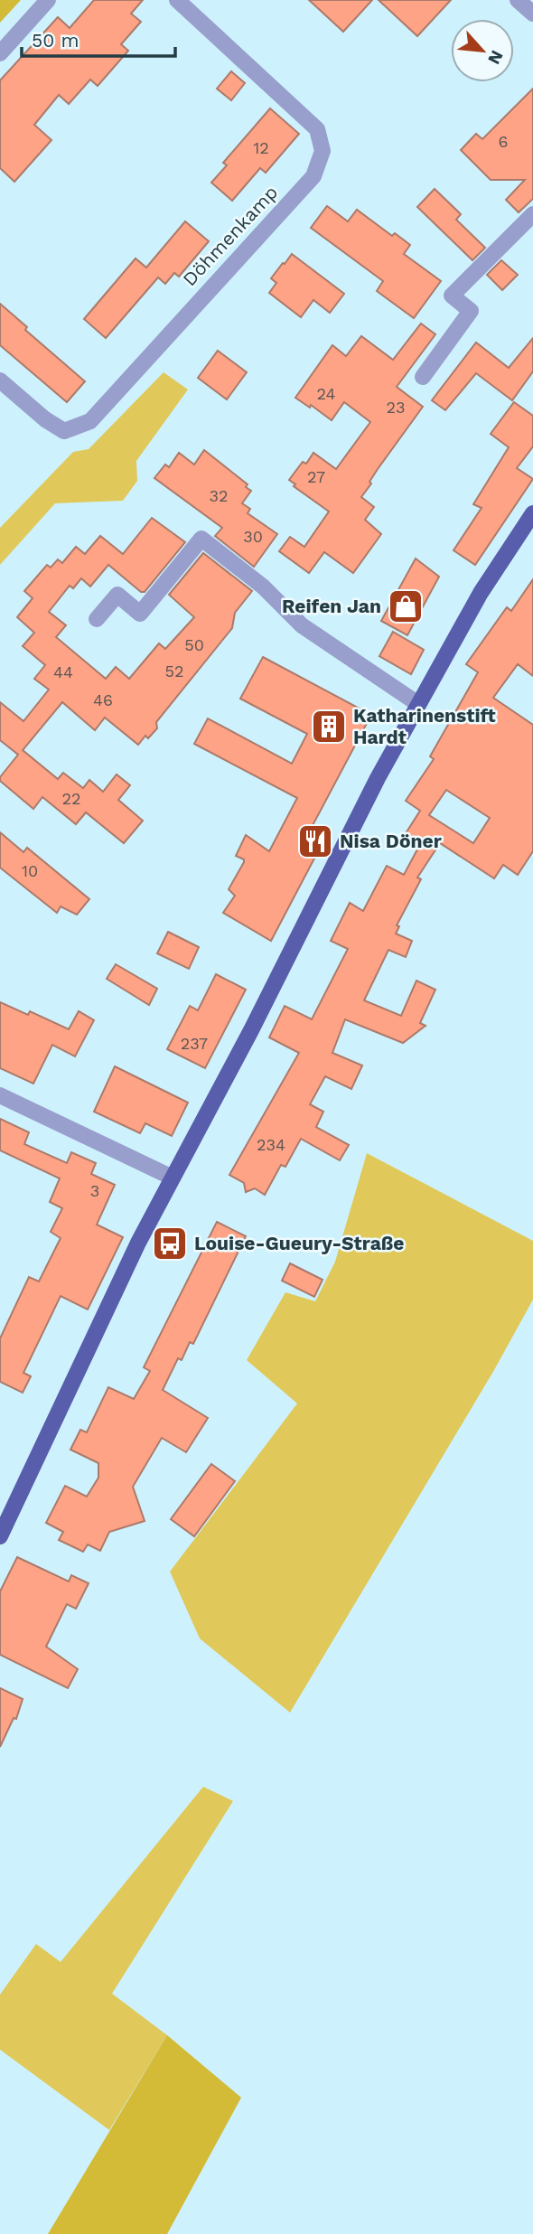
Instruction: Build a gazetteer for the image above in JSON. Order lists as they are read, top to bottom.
{
  "streets": {
    "street": ["Döhmenkamp"]
  },
  "places": {
    "shop": ["Reifen Jan"],
    "building": ["Katharinenstift Hardt"],
    "restaurant": ["Nisa Döner"],
    "bus stop": ["Louise-Gueury-Straße"]
  },
  "house_numbers": [
    "6",
    "12",
    "24",
    "23",
    "27",
    "32",
    "30",
    "50",
    "52",
    "44",
    "46",
    "22",
    "10",
    "237",
    "234",
    "3"
  ],
  "scale_bar": "50 m",
  "north": "bottom right"
}
